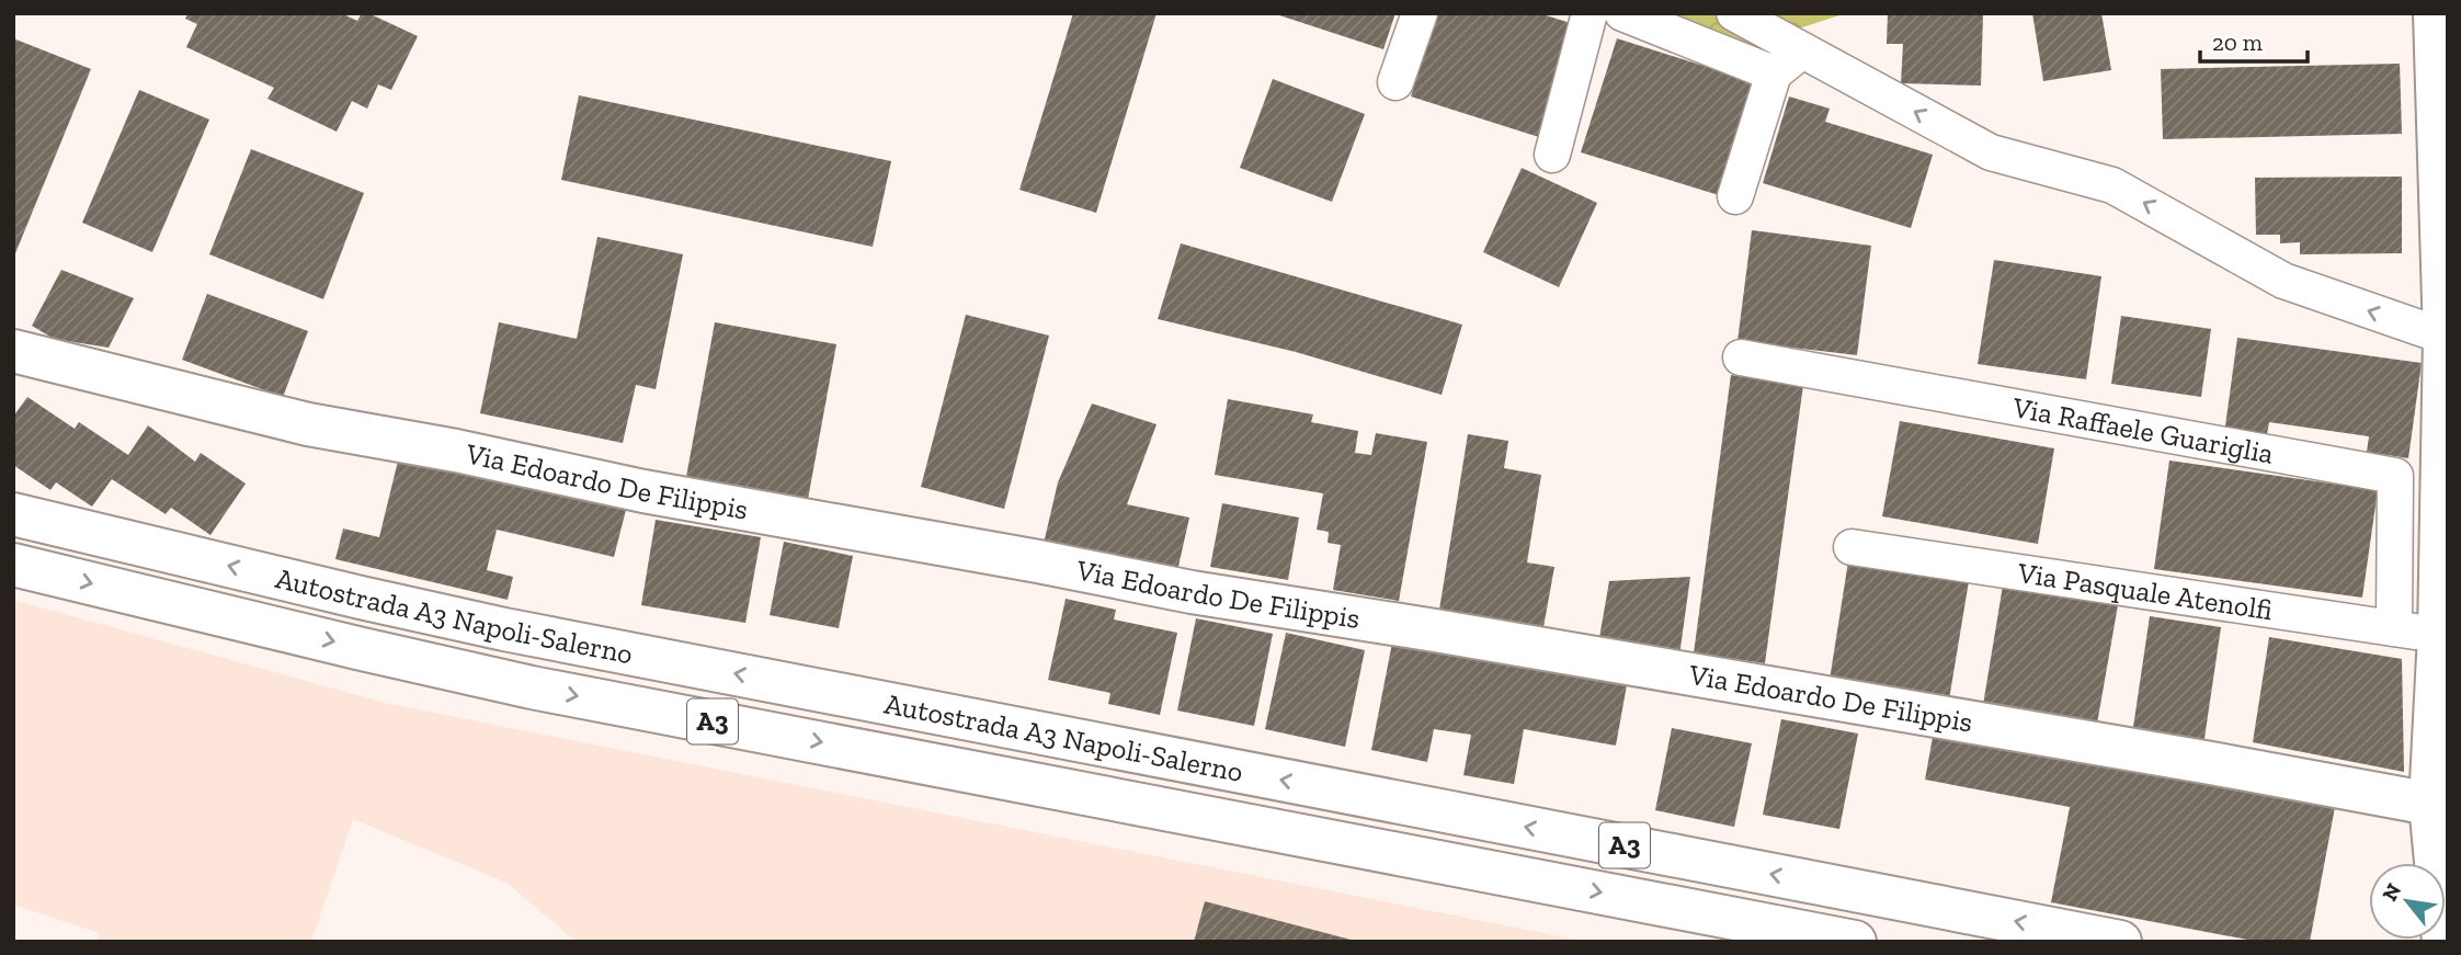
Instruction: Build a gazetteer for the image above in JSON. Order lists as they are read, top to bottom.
{
  "streets": {
    "main road": ["Via Edoardo De Filippis", "Autostrada A3 Napoli-Salerno", "A3"],
    "street": ["Via Raffaele Guariglia", "Via Pasquale Atenolfi"]
  },
  "crossings": [
    ["Via Raffaele Guariglia", "Via Pasquale Atenolfi"]
  ],
  "scale_bar": "20 m",
  "north": "top left"
}
